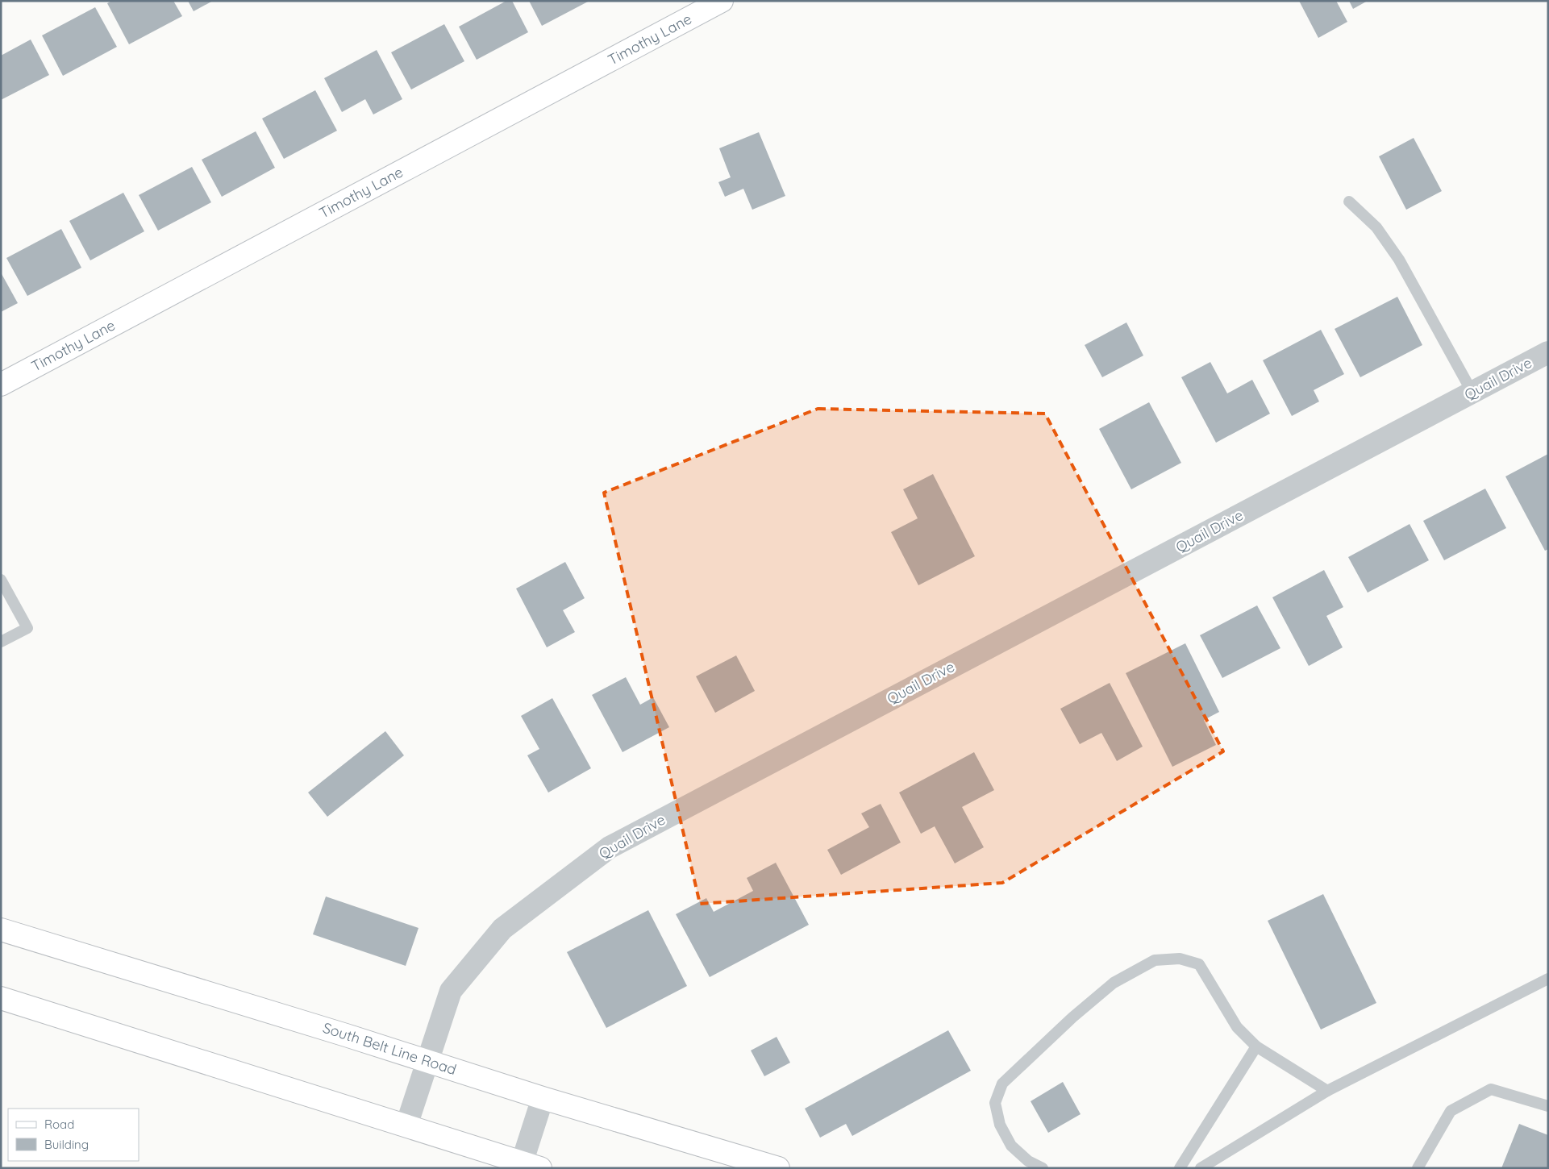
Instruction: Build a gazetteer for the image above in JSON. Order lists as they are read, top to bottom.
{
  "streets": {
    "main road": ["Timothy Lane", "South Belt Line Road"],
    "street": ["Quail Drive"]
  },
  "crossings": [
    ["Quail Drive", "South Belt Line Road"]
  ],
  "legend": ["Road", "Building"]
}
